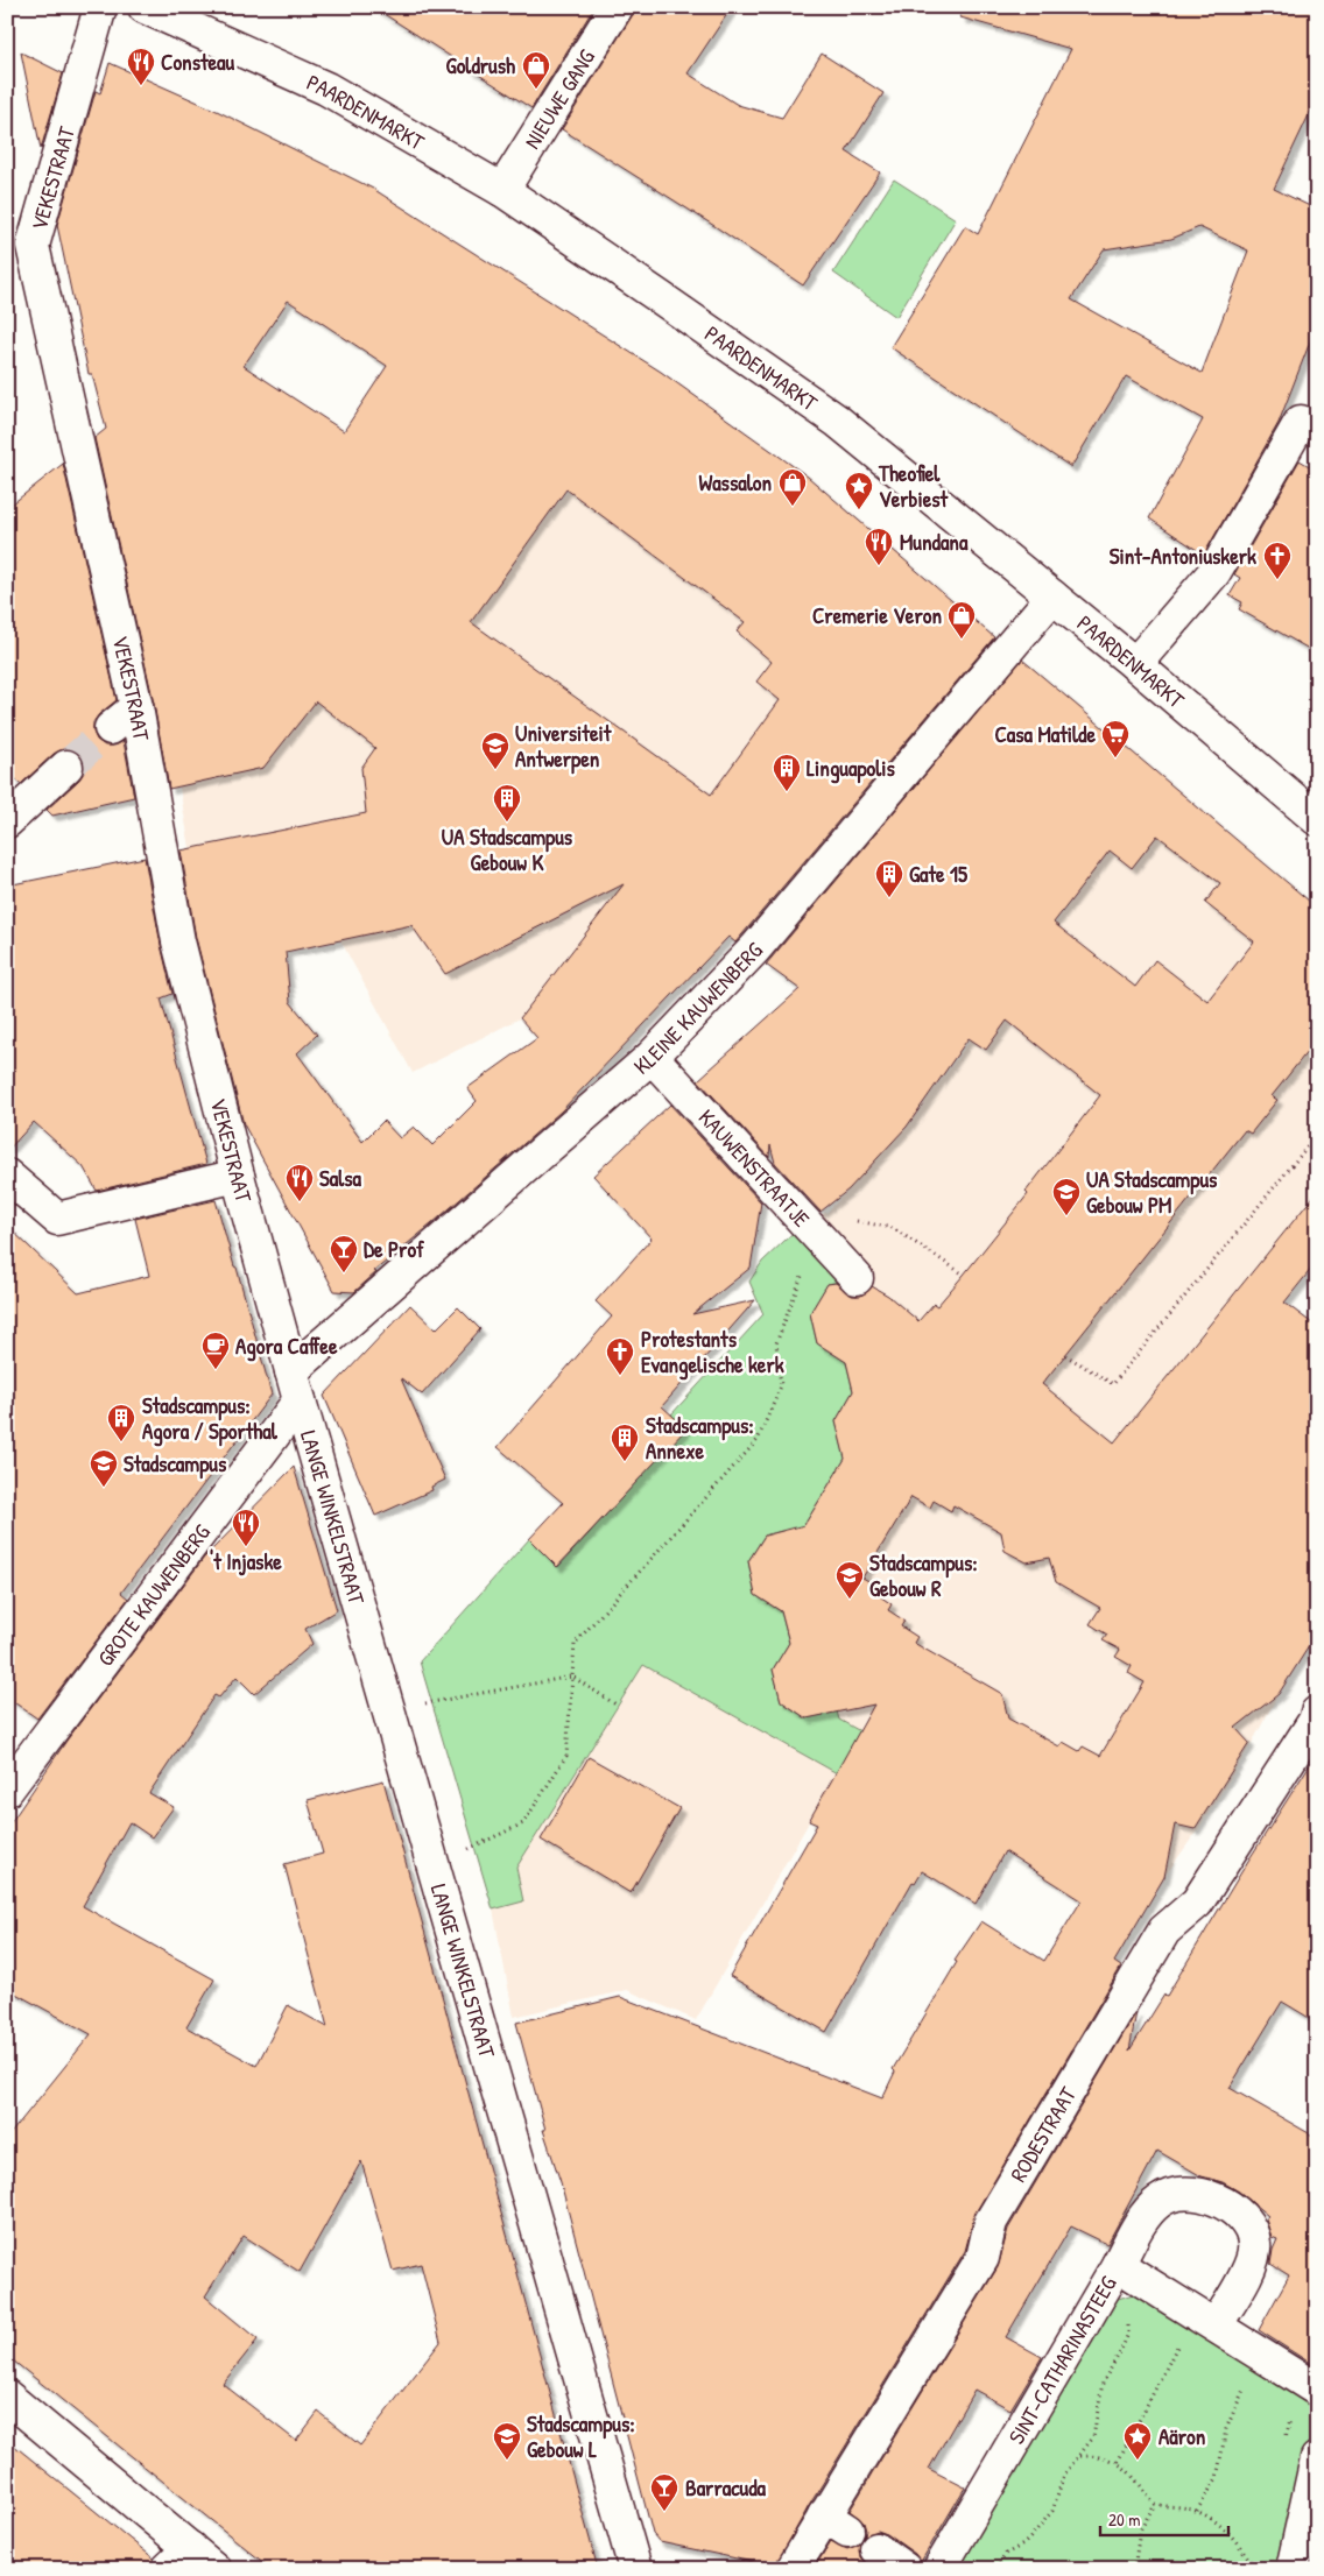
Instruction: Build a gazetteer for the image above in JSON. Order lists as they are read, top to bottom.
{
  "streets": {
    "street": [
      "NIEUWE GANG",
      "PAARDENMARKT",
      "VEKESTRAAT",
      "KLEINE KAUWENBERG",
      "KAUWENSTRAATJE",
      "LANGE WINKELSTRAAT",
      "GROTE KAUWENBERG",
      "RODESTRAAT",
      "SINT-CATHARINASTEEG"
    ]
  },
  "crossings": [
    ["NIEUWE GANG", "PAARDENMARKT"],
    ["PAARDENMARKT", "KLEINE KAUWENBERG"],
    ["VEKESTRAAT", "KLEINE KAUWENBERG"],
    ["VEKESTRAAT", "LANGE WINKELSTRAAT"],
    ["VEKESTRAAT", "GROTE KAUWENBERG"],
    ["KLEINE KAUWENBERG", "KAUWENSTRAATJE"],
    ["KLEINE KAUWENBERG", "LANGE WINKELSTRAAT"],
    ["KLEINE KAUWENBERG", "GROTE KAUWENBERG"],
    ["LANGE WINKELSTRAAT", "GROTE KAUWENBERG"]
  ],
  "places": {
    "restaurant": [
      "Consteau",
      "Mundana",
      "Salsa",
      "'t Injaske"
    ],
    "shop": ["Goldrush", "Wassalon", "Cremerie Veron"],
    "place": ["Theofiel Verbiest", "Aäron"],
    "church": ["Sint-Antoniuskerk", "Protestants Evangelische kerk"],
    "supermarket": ["Casa Matilde"],
    "school or university": [
      "Universiteit Antwerpen",
      "UA Stadscampus Gebouw PM",
      "Stadscampus",
      "Stadscampus: Gebouw R",
      "Stadscampus: Gebouw L"
    ],
    "building": [
      "Linguapolis",
      "UA Stadscampus Gebouw K",
      "Gate 15",
      "Stadscampus: Agora / Sporthal",
      "Stadscampus: Annexe"
    ],
    "bar": ["De Prof", "Barracuda"],
    "cafe": ["Agora Caffee"]
  },
  "scale_bar": "20 m"
}
